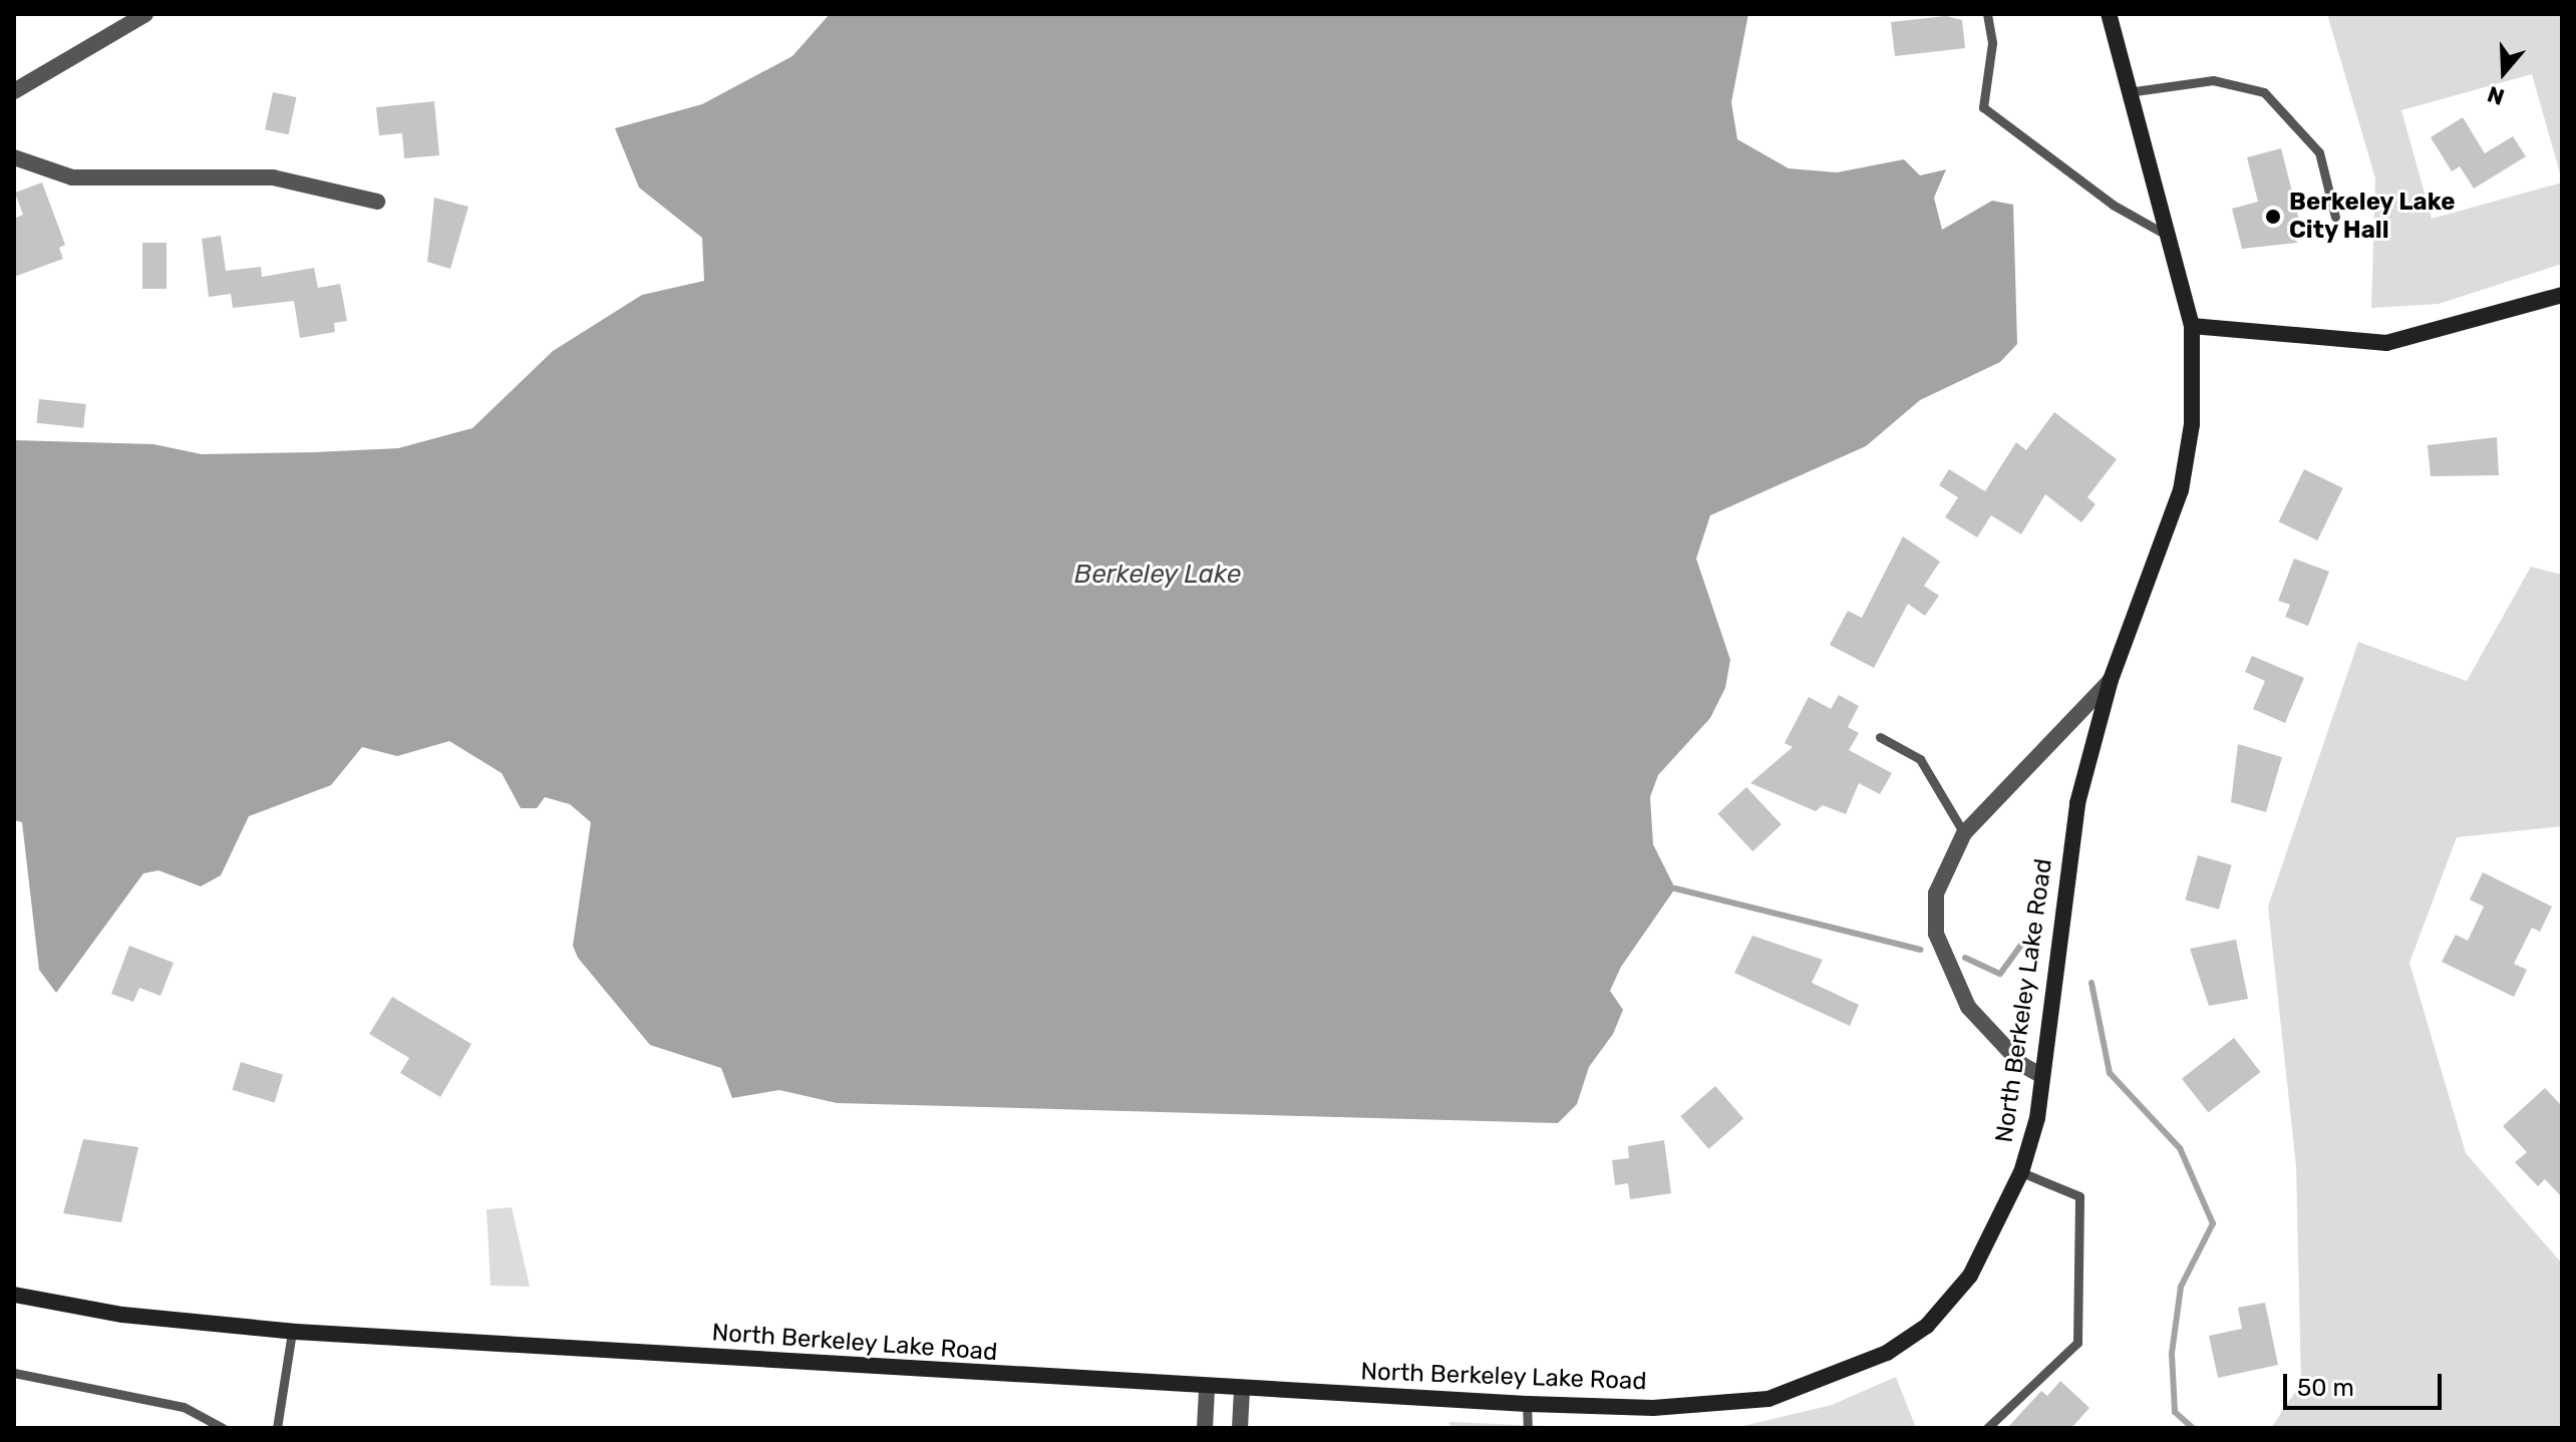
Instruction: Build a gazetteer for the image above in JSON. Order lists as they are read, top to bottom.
{
  "streets": {
    "street": ["North Berkeley Lake Road"]
  },
  "water": ["Berkeley Lake"],
  "places": ["Berkeley Lake City Hall"],
  "scale_bar": "50 m",
  "north": "bottom"
}
